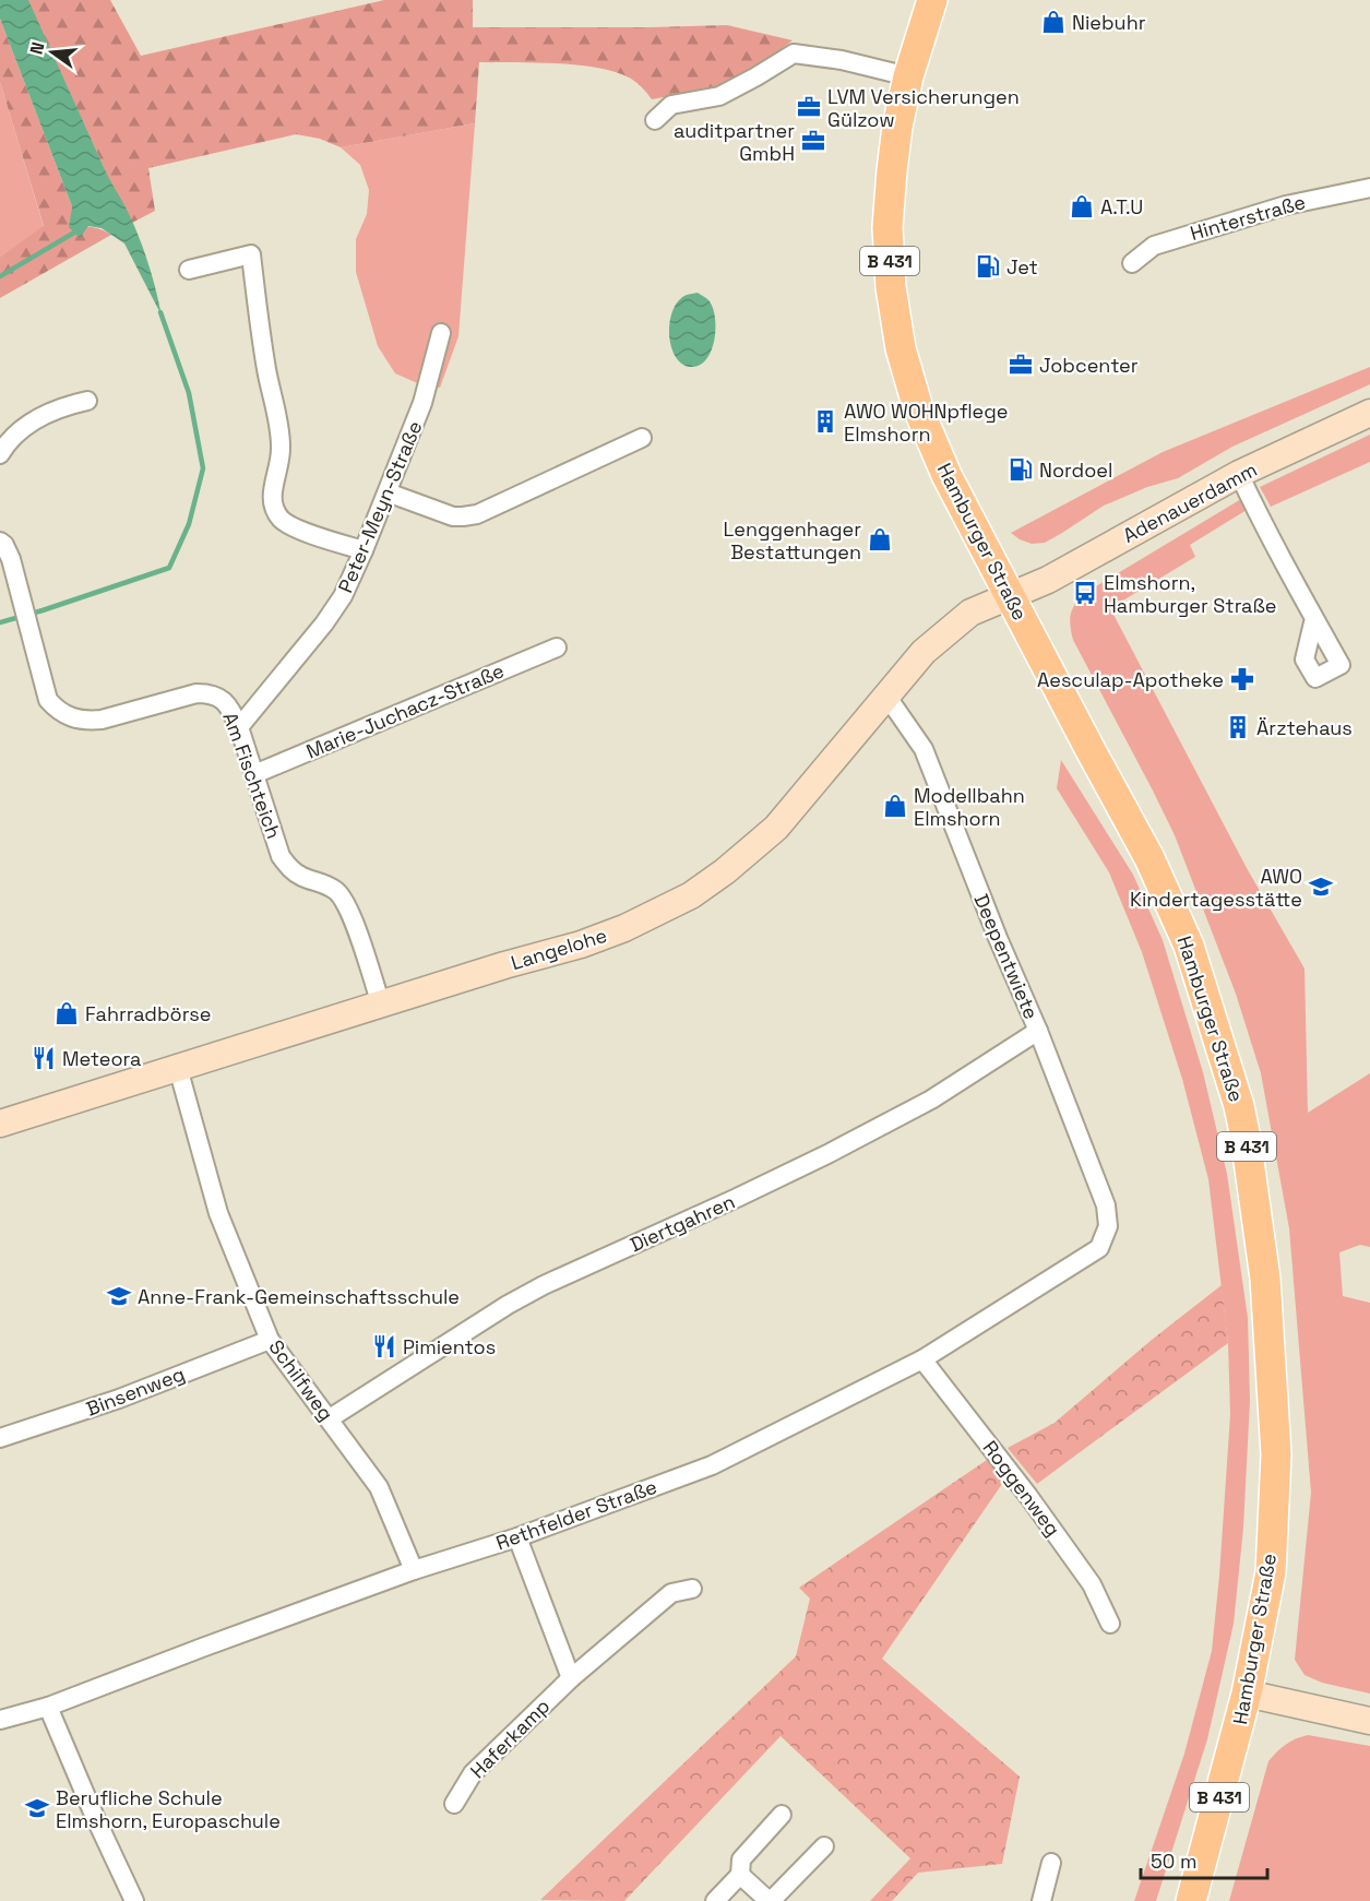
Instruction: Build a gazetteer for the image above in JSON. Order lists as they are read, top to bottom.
{
  "streets": {
    "main road": ["B 431", "Hamburger Straße"],
    "street": [
      "Hinterstraße",
      "Adenauerdamm",
      "Peter-Meyn-Straße",
      "Marie-Juchacz-Straße",
      "Am Fischteich",
      "Langelohe",
      "Deepentwiete",
      "Diertgahren",
      "Schilfweg",
      "Binsenweg",
      "Roggenweg",
      "Rethfelder Straße",
      "Haferkamp"
    ]
  },
  "crossings": [
    ["Adenauerdamm", "Hamburger Straße"],
    ["Adenauerdamm", "Langelohe"],
    ["Peter-Meyn-Straße", "Am Fischteich"],
    ["Hamburger Straße", "Langelohe"],
    ["Marie-Juchacz-Straße", "Am Fischteich"],
    ["Am Fischteich", "Langelohe"],
    ["Langelohe", "Deepentwiete"],
    ["Langelohe", "Schilfweg"],
    ["Deepentwiete", "Diertgahren"],
    ["Deepentwiete", "Rethfelder Straße"],
    ["Diertgahren", "Schilfweg"],
    ["Schilfweg", "Binsenweg"],
    ["Schilfweg", "Rethfelder Straße"],
    ["Roggenweg", "Rethfelder Straße"]
  ],
  "places": {
    "shop": [
      "Niebuhr",
      "A.T.U",
      "Lenggenhager Bestattungen",
      "Modellbahn Elmshorn",
      "Fahrradbörse"
    ],
    "office": ["LVM Versicherungen Gülzow", "auditpartner GmbH", "Jobcenter"],
    "fuel station": ["Jet", "Nordoel"],
    "building": ["AWO WOHNpflege Elmshorn", "Ärztehaus"],
    "bus stop": ["Elmshorn, Hamburger Straße"],
    "pharmacy": ["Aesculap-Apotheke"],
    "school or university": ["AWO Kindertagesstätte", "Anne-Frank-Gemeinschaftsschule", "Berufliche Schule Elmshorn, Europaschule"],
    "restaurant": ["Meteora", "Pimientos"]
  },
  "scale_bar": "50 m",
  "north": "left"
}
